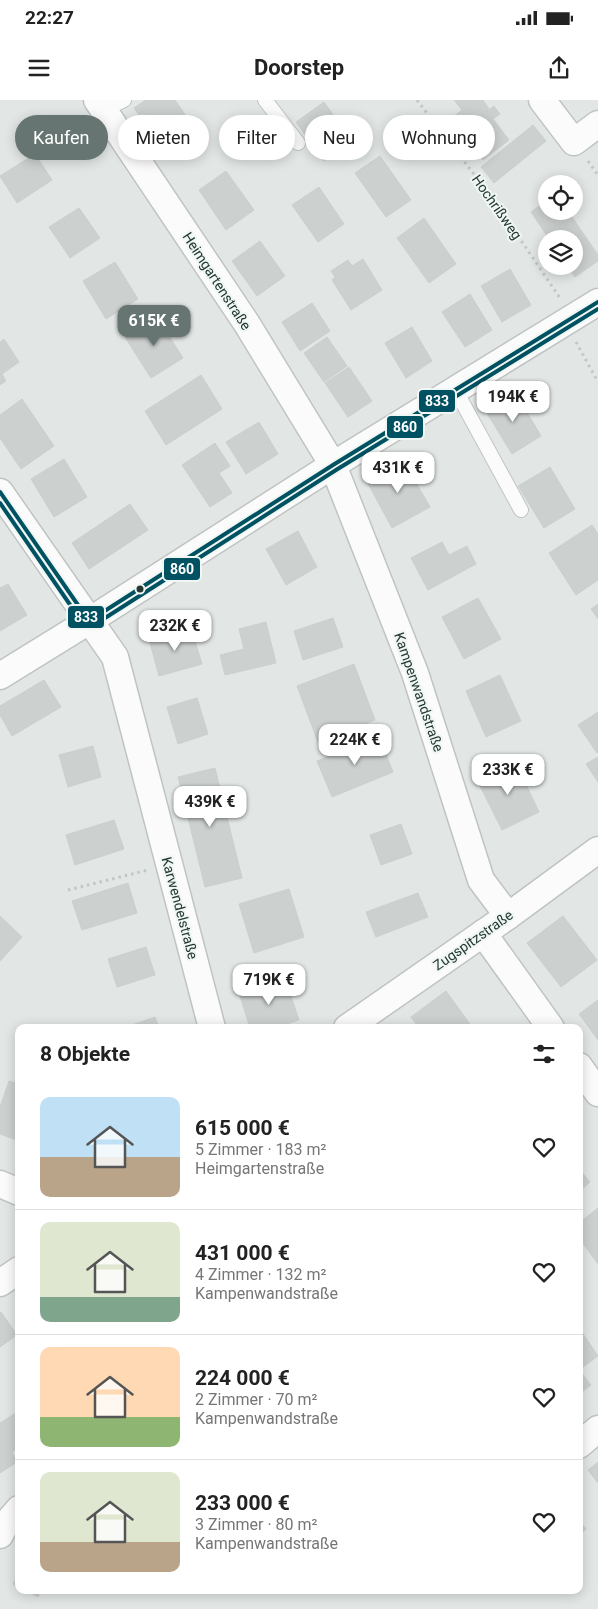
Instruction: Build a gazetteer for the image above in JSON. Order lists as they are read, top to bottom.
{
  "streets": {
    "street": [
      "Heimgartenstraße",
      "Kampenwandstraße",
      "Karwendelstraße",
      "Zugspitzstraße"
    ],
    "path": ["Hochrißweg"]
  },
  "crossings": [
    ["Heimgartenstraße", "Kampenwandstraße"],
    ["Kampenwandstraße", "Zugspitzstraße"]
  ],
  "lines": ["transit line 833", "transit line 860"],
  "page": {
    "status": "22:27",
    "header": "Doorstep",
    "chip": [
      "Kaufen",
      "Mieten",
      "Filter",
      "Neu",
      "Wohnung"
    ],
    "price": [
      "615K €",
      "194K €",
      "431K €",
      "232K €",
      "224K €",
      "233K €",
      "439K €",
      "719K €"
    ],
    "heading": "8 Objekte",
    "list": [
      {
        "name": "615 000 €",
        "note": "5 Zimmer · 183 m² · Heimgartenstraße"
      },
      {
        "name": "431 000 €",
        "note": "4 Zimmer · 132 m² · Kampenwandstraße"
      },
      {
        "name": "224 000 €",
        "note": "2 Zimmer · 70 m² · Kampenwandstraße"
      },
      {
        "name": "233 000 €",
        "note": "3 Zimmer · 80 m² · Kampenwandstraße"
      }
    ]
  }
}
